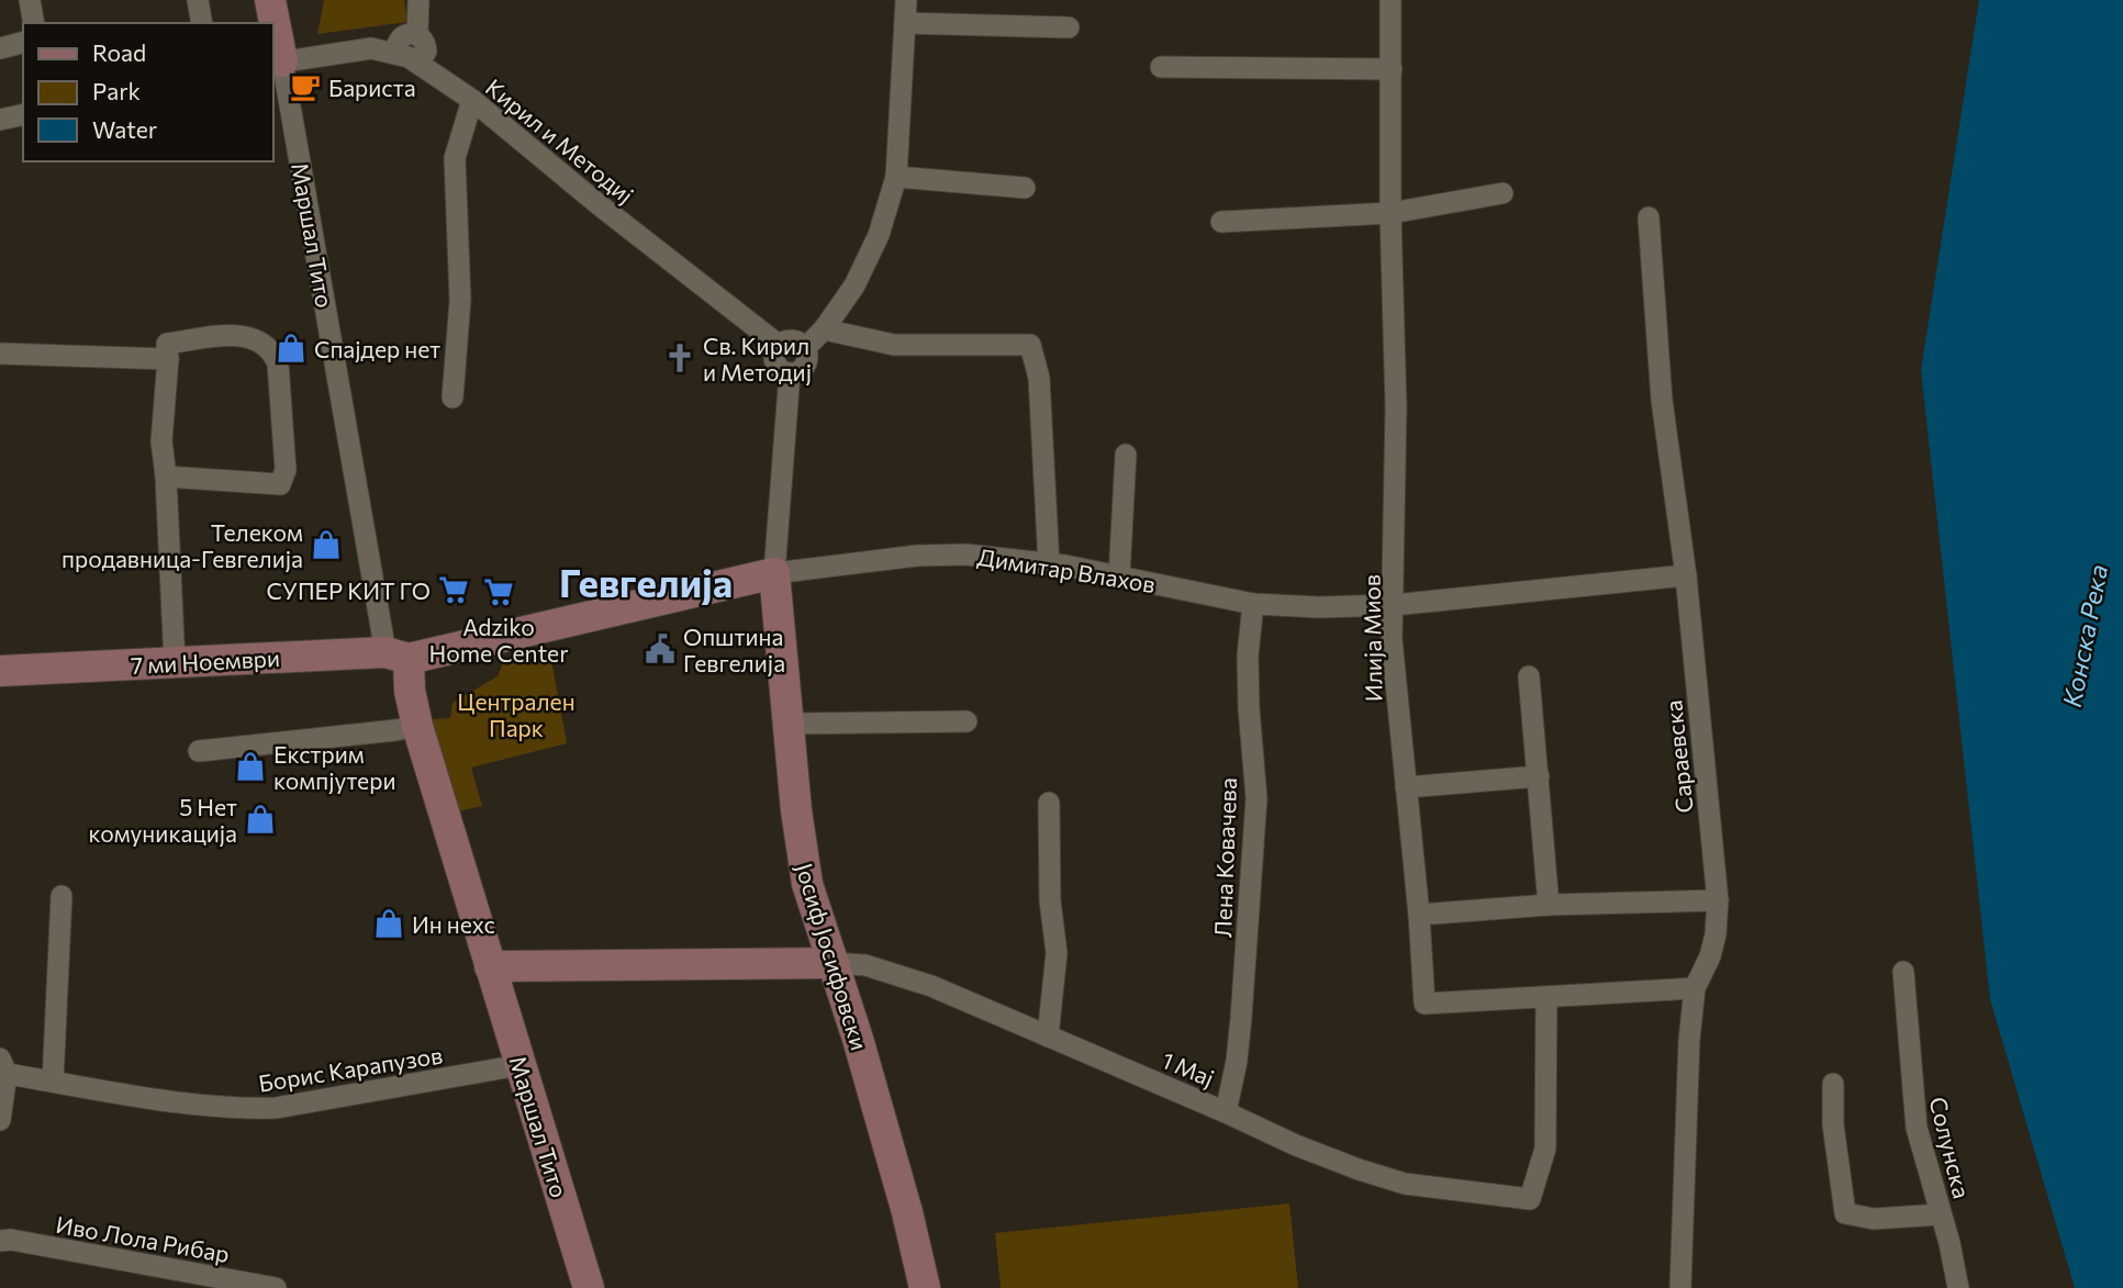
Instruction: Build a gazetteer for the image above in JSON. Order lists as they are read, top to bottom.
{
  "streets": {
    "main road": [
      "Маршал Тито",
      "Димитар Влахов",
      "7 ми Ноември",
      "Јосиф Јосифовски"
    ],
    "street": [
      "Кирил и Методиј",
      "Илија Миов",
      "Сараевска",
      "Лена Ковачева",
      "Борис Карапузов",
      "1 Мај",
      "Солунска",
      "Иво Лола Рибар"
    ]
  },
  "crossings": [
    ["Кирил и Методиј", "Маршал Тито"],
    ["Маршал Тито", "Димитар Влахов"],
    ["Маршал Тито", "7 ми Ноември"],
    ["Маршал Тито", "Борис Карапузов"],
    ["Димитар Влахов", "Илија Миов"],
    ["Димитар Влахов", "7 ми Ноември"],
    ["Димитар Влахов", "Сараевска"],
    ["Димитар Влахов", "Лена Ковачева"],
    ["Димитар Влахов", "Јосиф Јосифовски"],
    ["Илија Миов", "Сараевска"],
    ["Илија Миов", "1 Мај"],
    ["Лена Ковачева", "1 Мај"],
    ["Јосиф Јосифовски", "1 Мај"]
  ],
  "districts": ["Гевгелија"],
  "water": ["Конска Река"],
  "parks": ["Централен Парк"],
  "places": {
    "cafe": ["Бариста"],
    "shop": [
      "Спајдер нет",
      "Телеком продавница-Гевгелија",
      "Екстрим компјутери",
      "5 Нет комуникација",
      "Ин нехс"
    ],
    "church": ["Св. Кирил и Методиј"],
    "supermarket": ["СУПЕР КИТ ГО", "Adziko Home Center"],
    "public building": ["Општина Гевгелија"]
  },
  "legend": ["Road", "Park", "Water"]
}
